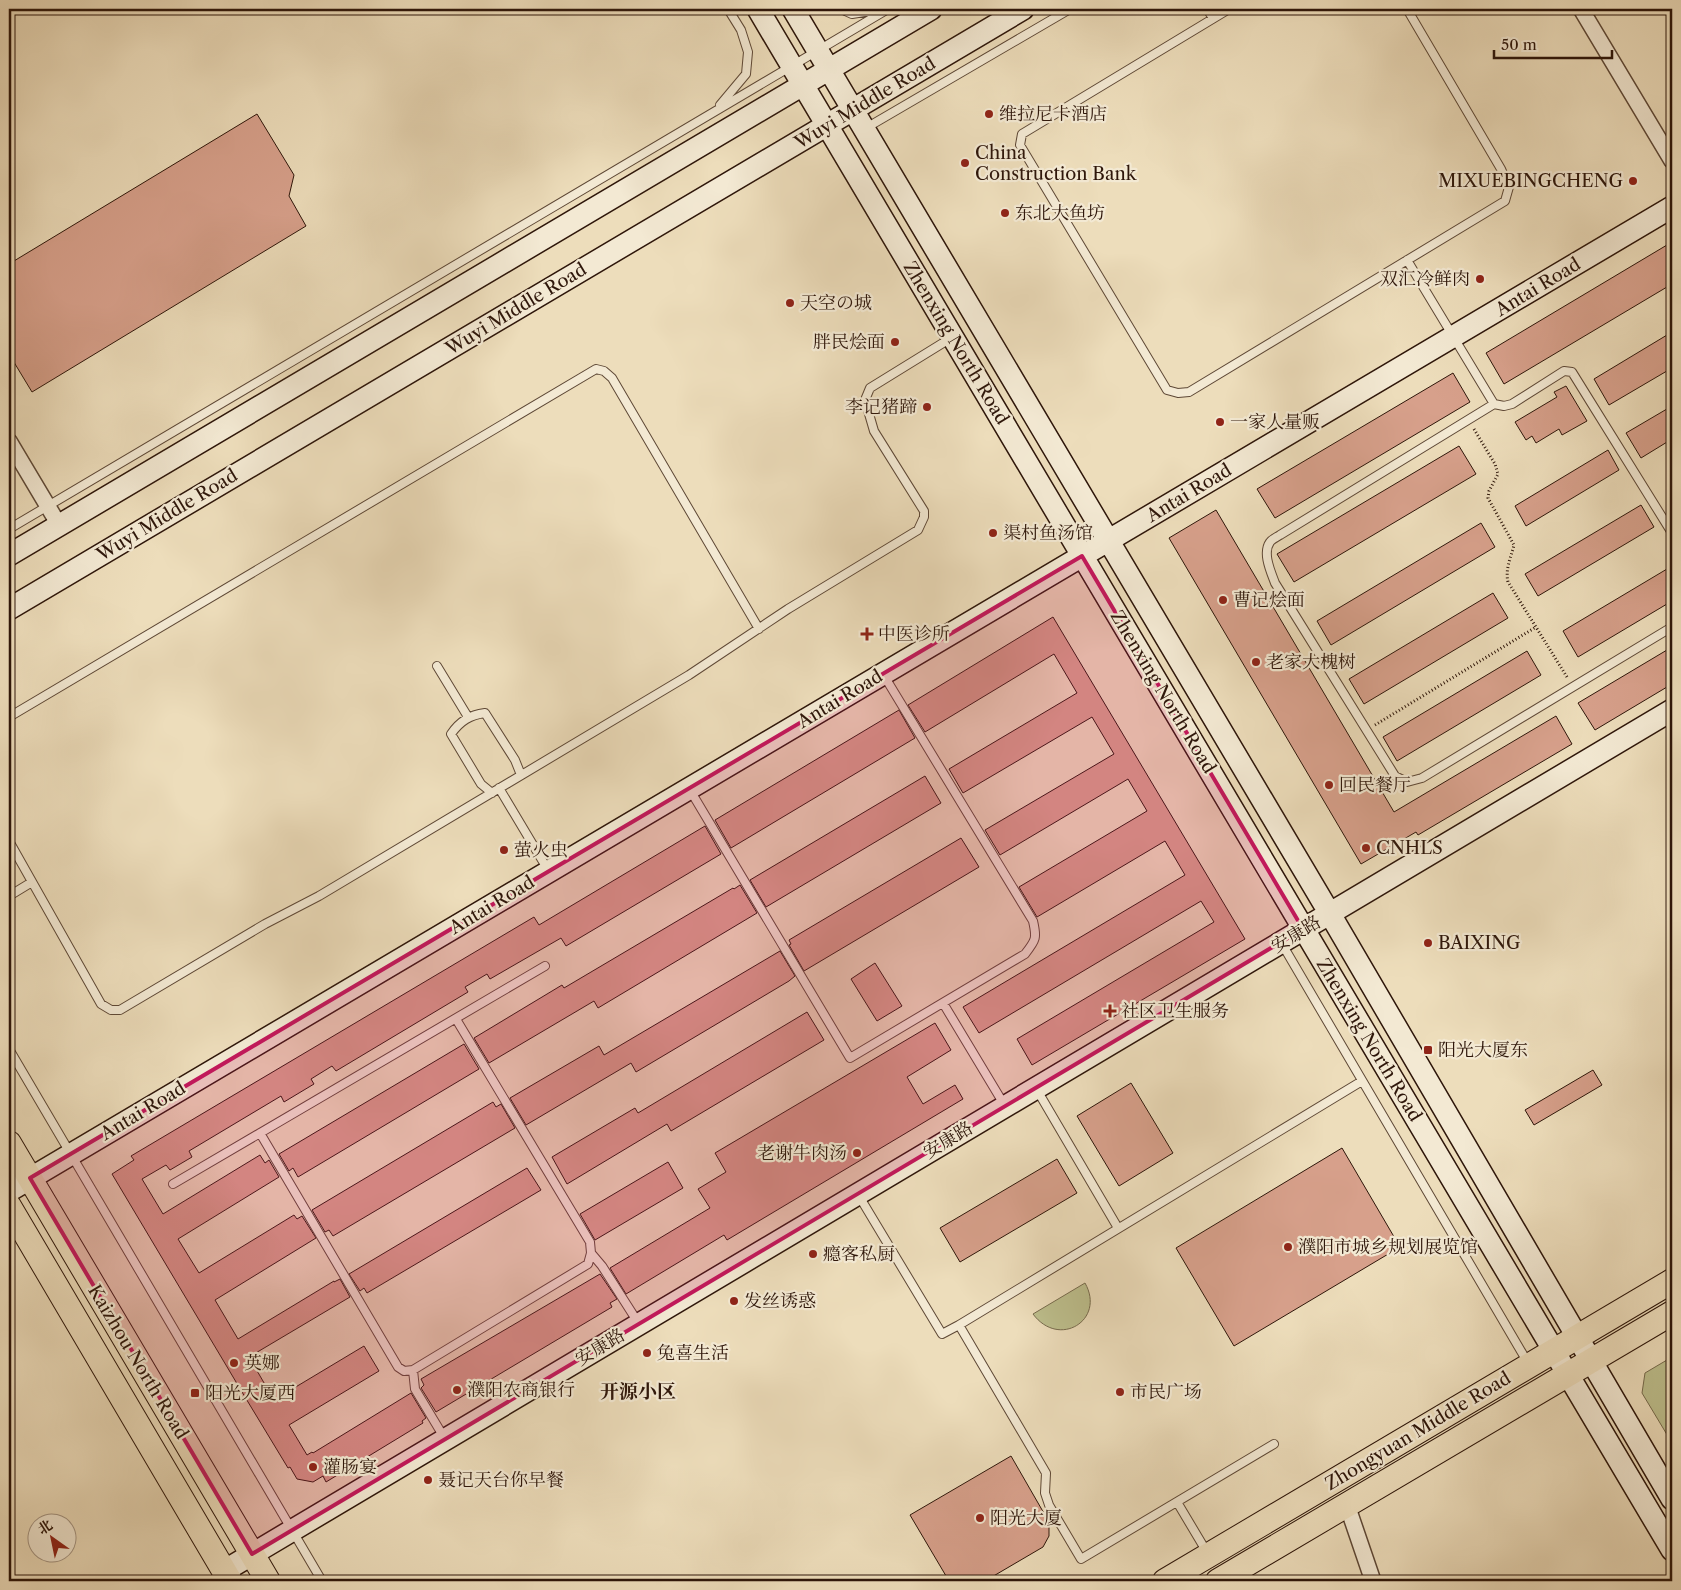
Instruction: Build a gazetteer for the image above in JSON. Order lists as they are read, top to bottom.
{
  "streets": {
    "main road": ["Kaizhou North Road", "Zhongyuan Middle Road"],
    "street": [
      "Wuyi Middle Road",
      "Antai Road",
      "Zhenxing North Road",
      "安康路"
    ]
  },
  "crossings": [
    ["Wuyi Middle Road", "Zhenxing North Road"],
    ["Antai Road", "Zhenxing North Road"],
    ["Antai Road", "Kaizhou North Road"],
    ["Zhenxing North Road", "安康路"],
    ["Zhenxing North Road", "Zhongyuan Middle Road"],
    ["安康路", "Kaizhou North Road"]
  ],
  "districts": ["开源小区"],
  "places": {
    "other": [
      "维拉尼卡酒店",
      "China Construction Bank",
      "MIXUEBINGCHENG",
      "东北大鱼坊",
      "双汇冷鲜肉",
      "天空の城",
      "胖民烩面",
      "李记猪蹄",
      "一家人量贩",
      "渠村鱼汤馆",
      "曹记烩面",
      "老家大槐树",
      "回民餐厅",
      "CNHLS",
      "萤火虫",
      "BAIXING",
      "老谢牛肉汤",
      "濮阳市城乡规划展览馆",
      "瘾客私厨",
      "发丝诱惑",
      "兔喜生活",
      "英娜",
      "濮阳农商银行",
      "市民广场",
      "灌肠宴",
      "聂记天台你早餐",
      "阳光大厦"
    ],
    "health": ["中医诊所", "社区卫生服务"],
    "transit": ["阳光大厦东", "阳光大厦西"]
  },
  "scale_bar": "50 m",
  "north": "top left"
}
